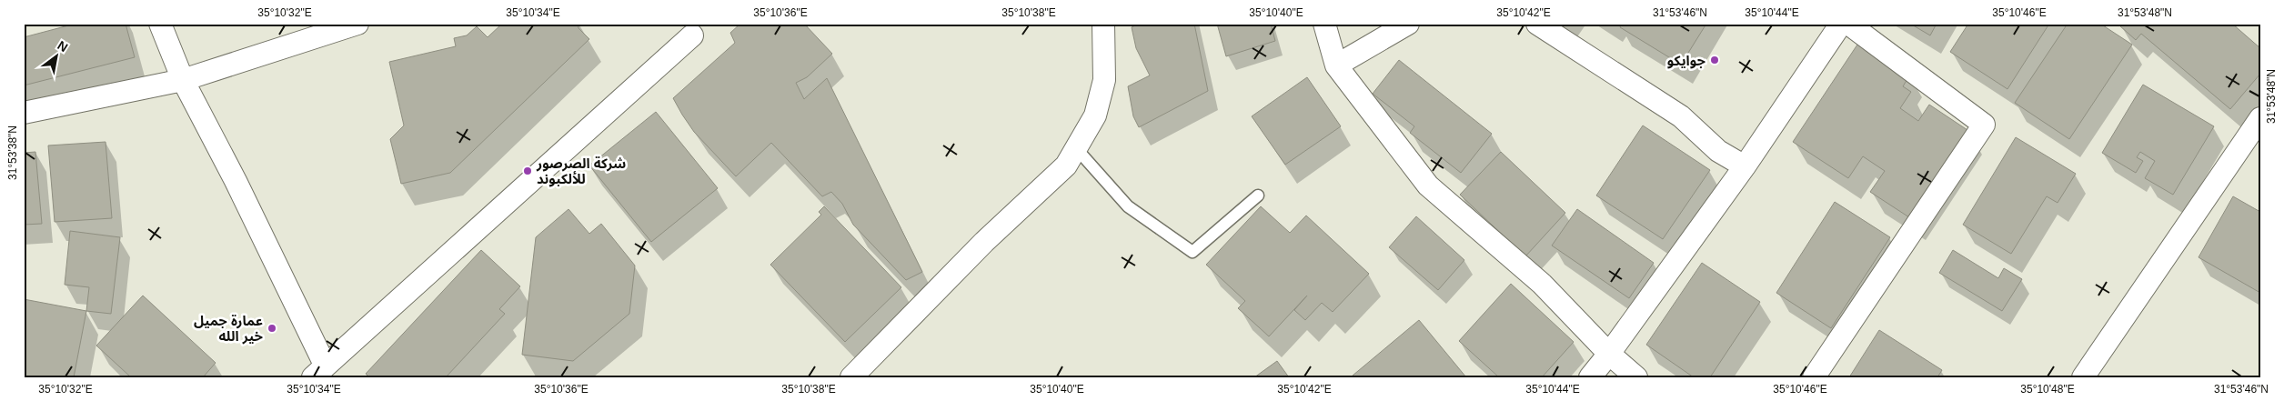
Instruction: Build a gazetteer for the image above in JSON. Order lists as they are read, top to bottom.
{
  "places": ["جوايكو", "شركة الصرصور للألكبوند", "عمارة جميل خير الله"],
  "north": "top right",
  "coordinates": [
    "35°10'32\"E",
    "35°10'34\"E",
    "35°10'36\"E",
    "35°10'38\"E",
    "35°10'40\"E",
    "35°10'42\"E",
    "31°53'46\"N",
    "35°10'44\"E",
    "35°10'46\"E",
    "31°53'48\"N",
    "31°53'38\"N",
    "35°10'48\"E"
  ]
}
